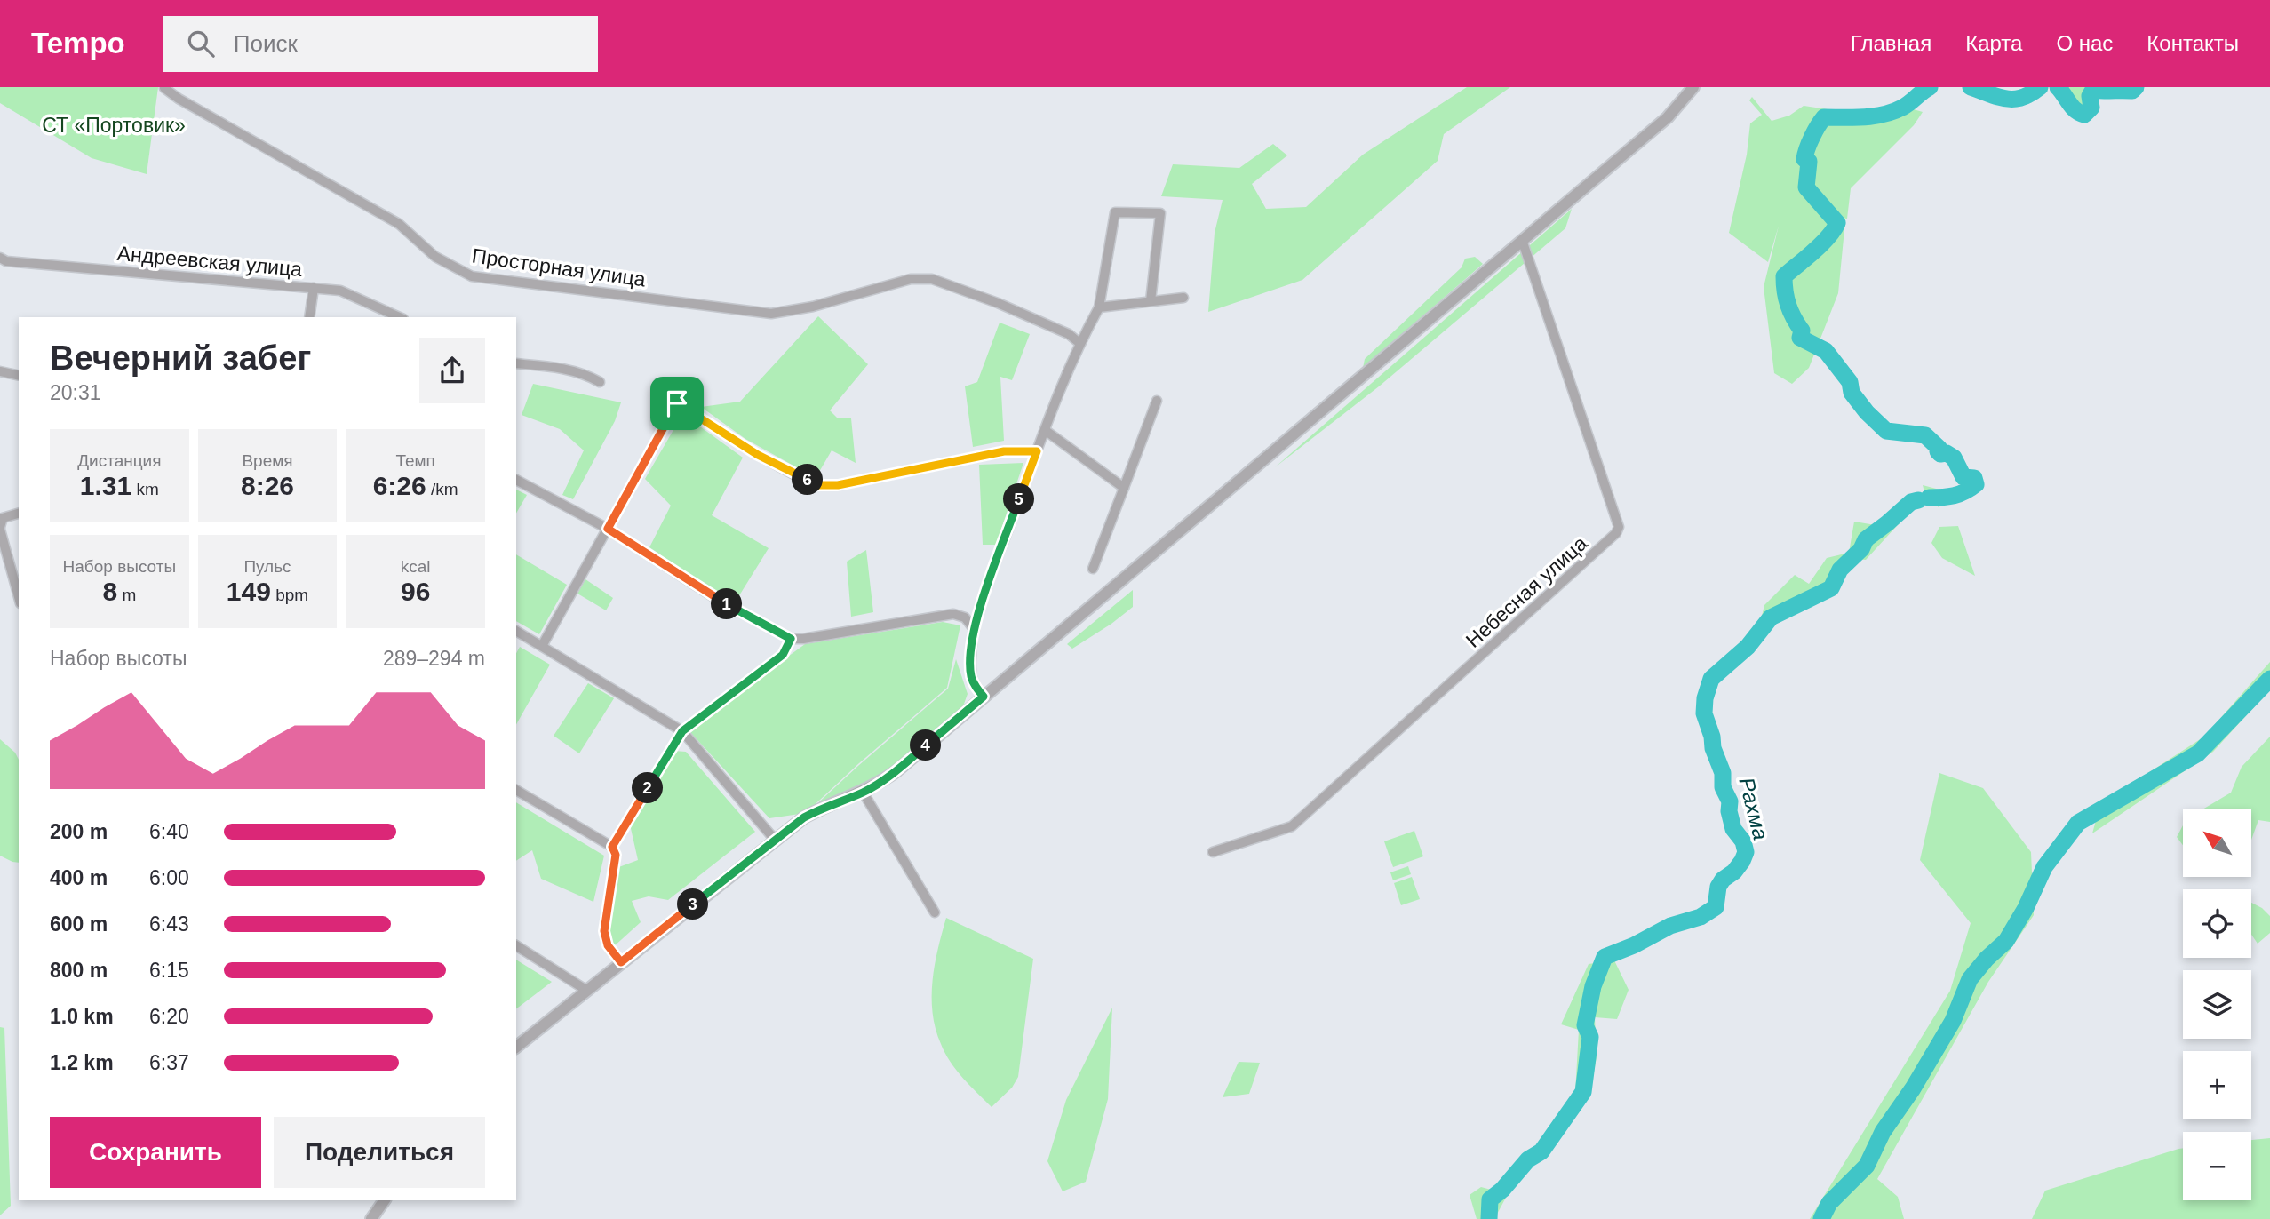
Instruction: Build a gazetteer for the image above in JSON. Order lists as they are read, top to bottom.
{
  "streets": {
    "street": ["Андреевская улица", "Просторная улица", "Небесная улица"]
  },
  "water": ["Рахма"],
  "parks": ["СТ «Портовик»"],
  "north": "top left",
  "page": {
    "header": "Tempo",
    "search": "Поиск",
    "nav": [
      "Главная",
      "Карта",
      "О нас",
      "Контакты"
    ],
    "heading": ["Вечерний забег", "20:31"],
    "stats": [
      ["Дистанция", "1.31 km"],
      ["Время", "8:26"],
      ["Темп", "6:26 /km"],
      ["Набор высоты", "8 m"],
      ["Пульс", "149 bpm"],
      ["kcal", "96"]
    ],
    "pins": [
      "6",
      "5",
      "1",
      "4",
      "2",
      "3"
    ],
    "chart": ["Набор высоты", "289–294 m"],
    "map_buttons": ["+", "−"],
    "list": [
      {
        "name": "200 m",
        "note": "6:40"
      },
      {
        "name": "400 m",
        "note": "6:00"
      },
      {
        "name": "600 m",
        "note": "6:43"
      },
      {
        "name": "800 m",
        "note": "6:15"
      },
      {
        "name": "1.0 km",
        "note": "6:20"
      },
      {
        "name": "1.2 km",
        "note": "6:37"
      }
    ],
    "buttons": ["Сохранить", "Поделиться"]
  }
}
